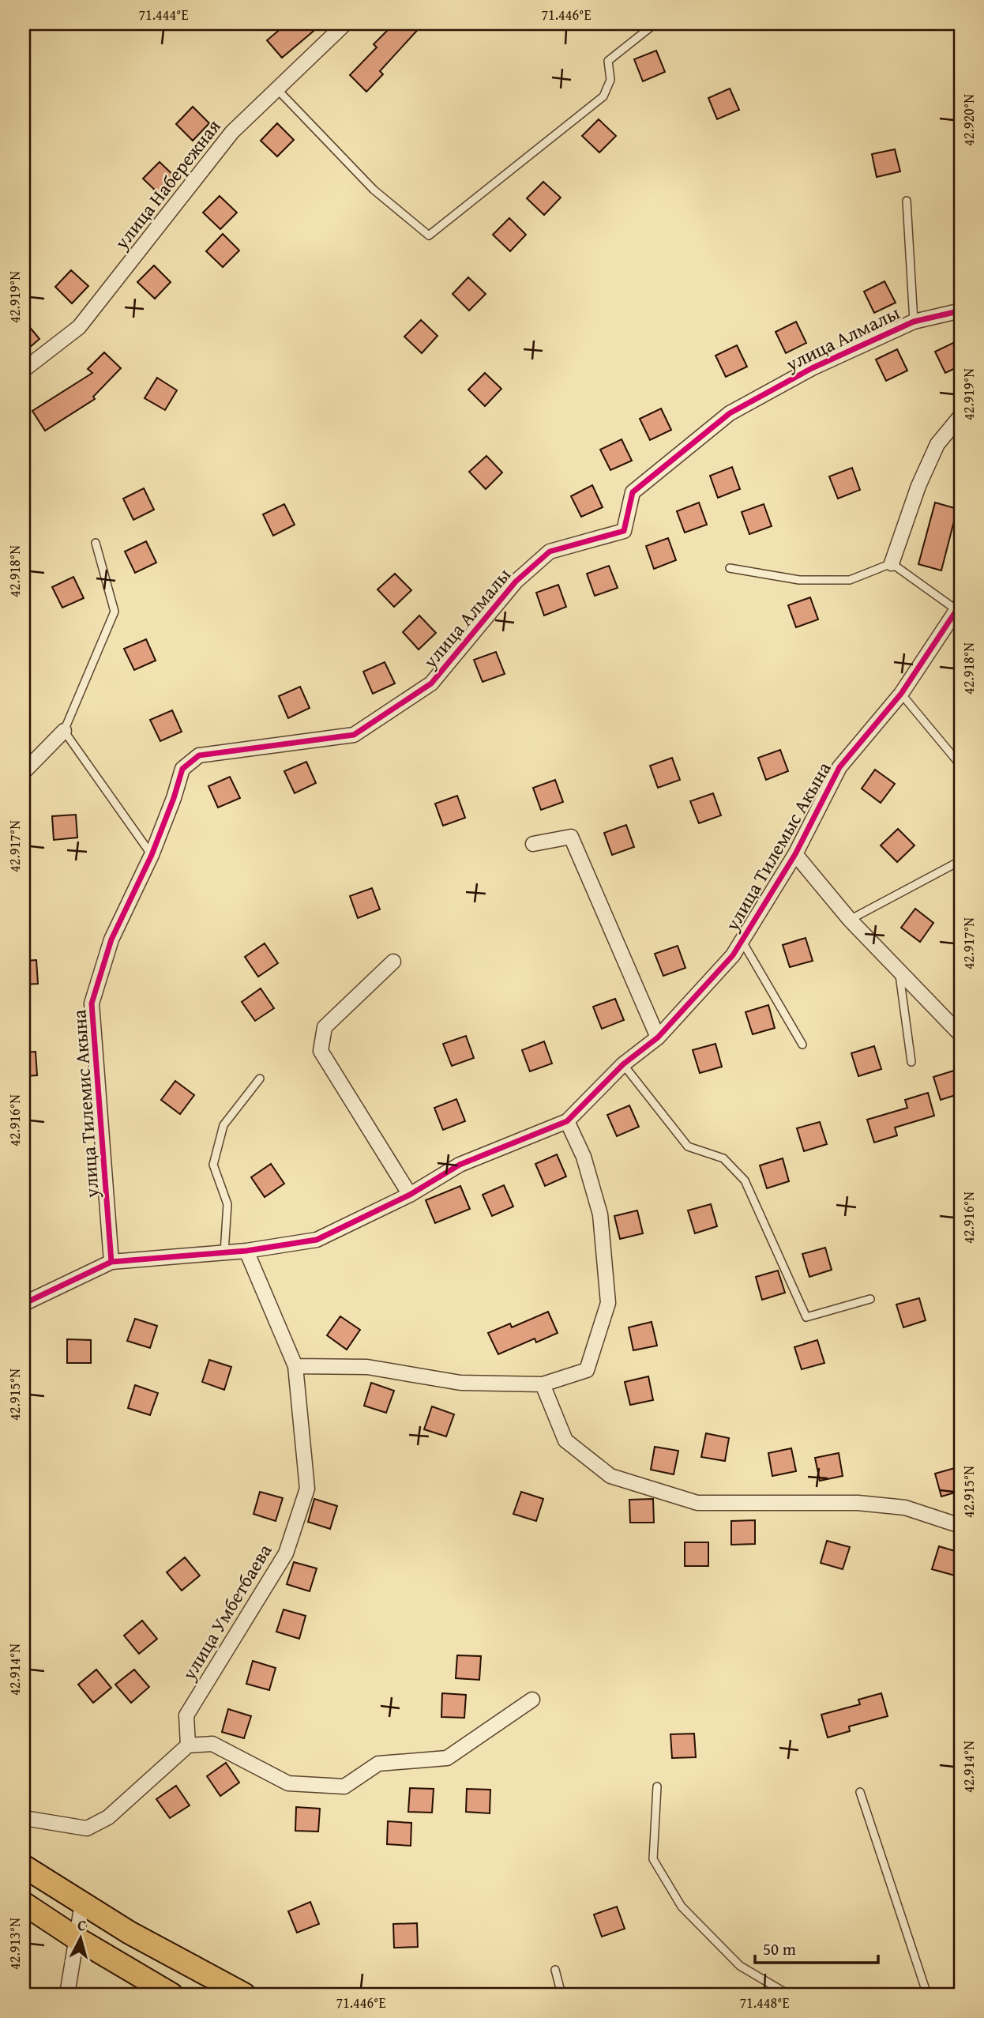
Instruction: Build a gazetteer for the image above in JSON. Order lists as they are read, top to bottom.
{
  "streets": {
    "street": [
      "улица Набережная",
      "улица Алмалы",
      "улица Тилемыс Акына",
      "улица Тилемис Акына",
      "улица Умбетбаева"
    ]
  },
  "crossings": [
    ["улица Алмалы", "улица Тилемис Акына"],
    ["улица Тилемыс Акына", "улица Тилемис Акына"]
  ],
  "scale_bar": "50 m",
  "north": "top",
  "coordinates": [
    "71.444°E",
    "71.446°E",
    "42.920°N",
    "42.919°N",
    "42.918°N",
    "42.917°N",
    "42.916°N",
    "42.915°N",
    "42.914°N",
    "42.913°N",
    "71.448°E"
  ]
}
